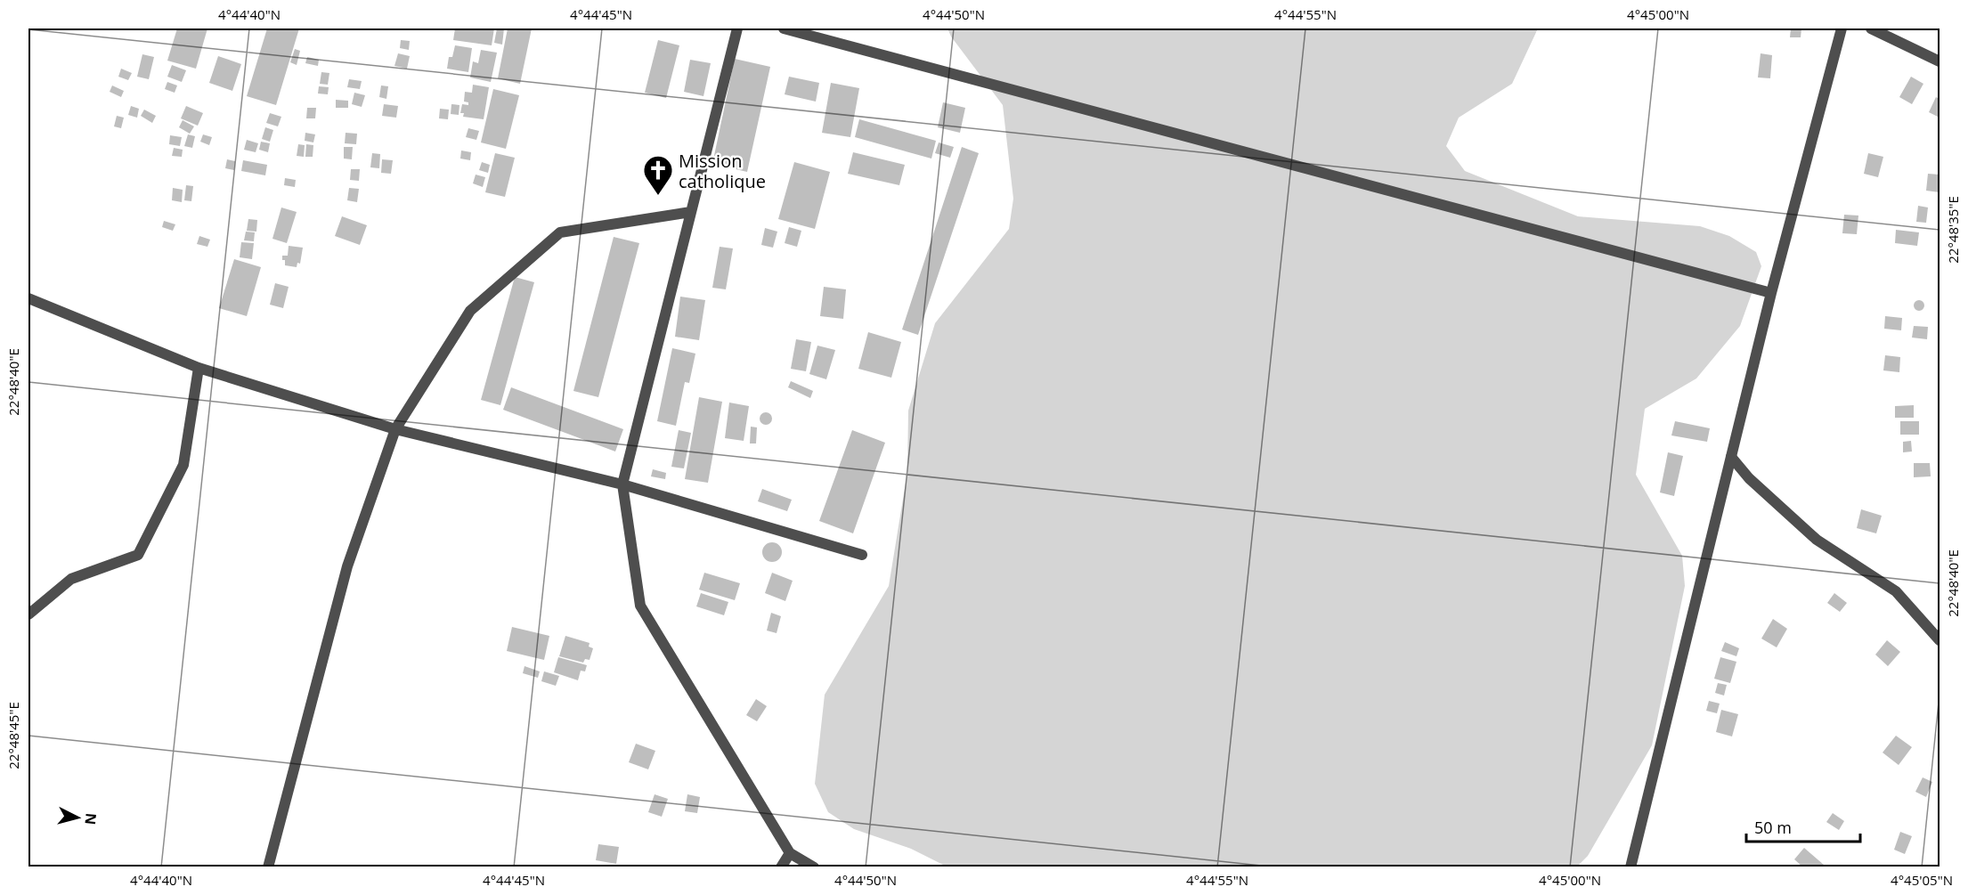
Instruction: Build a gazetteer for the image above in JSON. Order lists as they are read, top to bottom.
{
  "places": {
    "church": ["Mission catholique"]
  },
  "scale_bar": "50 m",
  "north": "right",
  "coordinates": [
    "4°44'40\"N",
    "4°44'45\"N",
    "4°44'50\"N",
    "4°44'55\"N",
    "4°45'00\"N",
    "22°48'35\"E",
    "22°48'40\"E",
    "22°48'45\"E",
    "4°45'05\"N"
  ]
}
